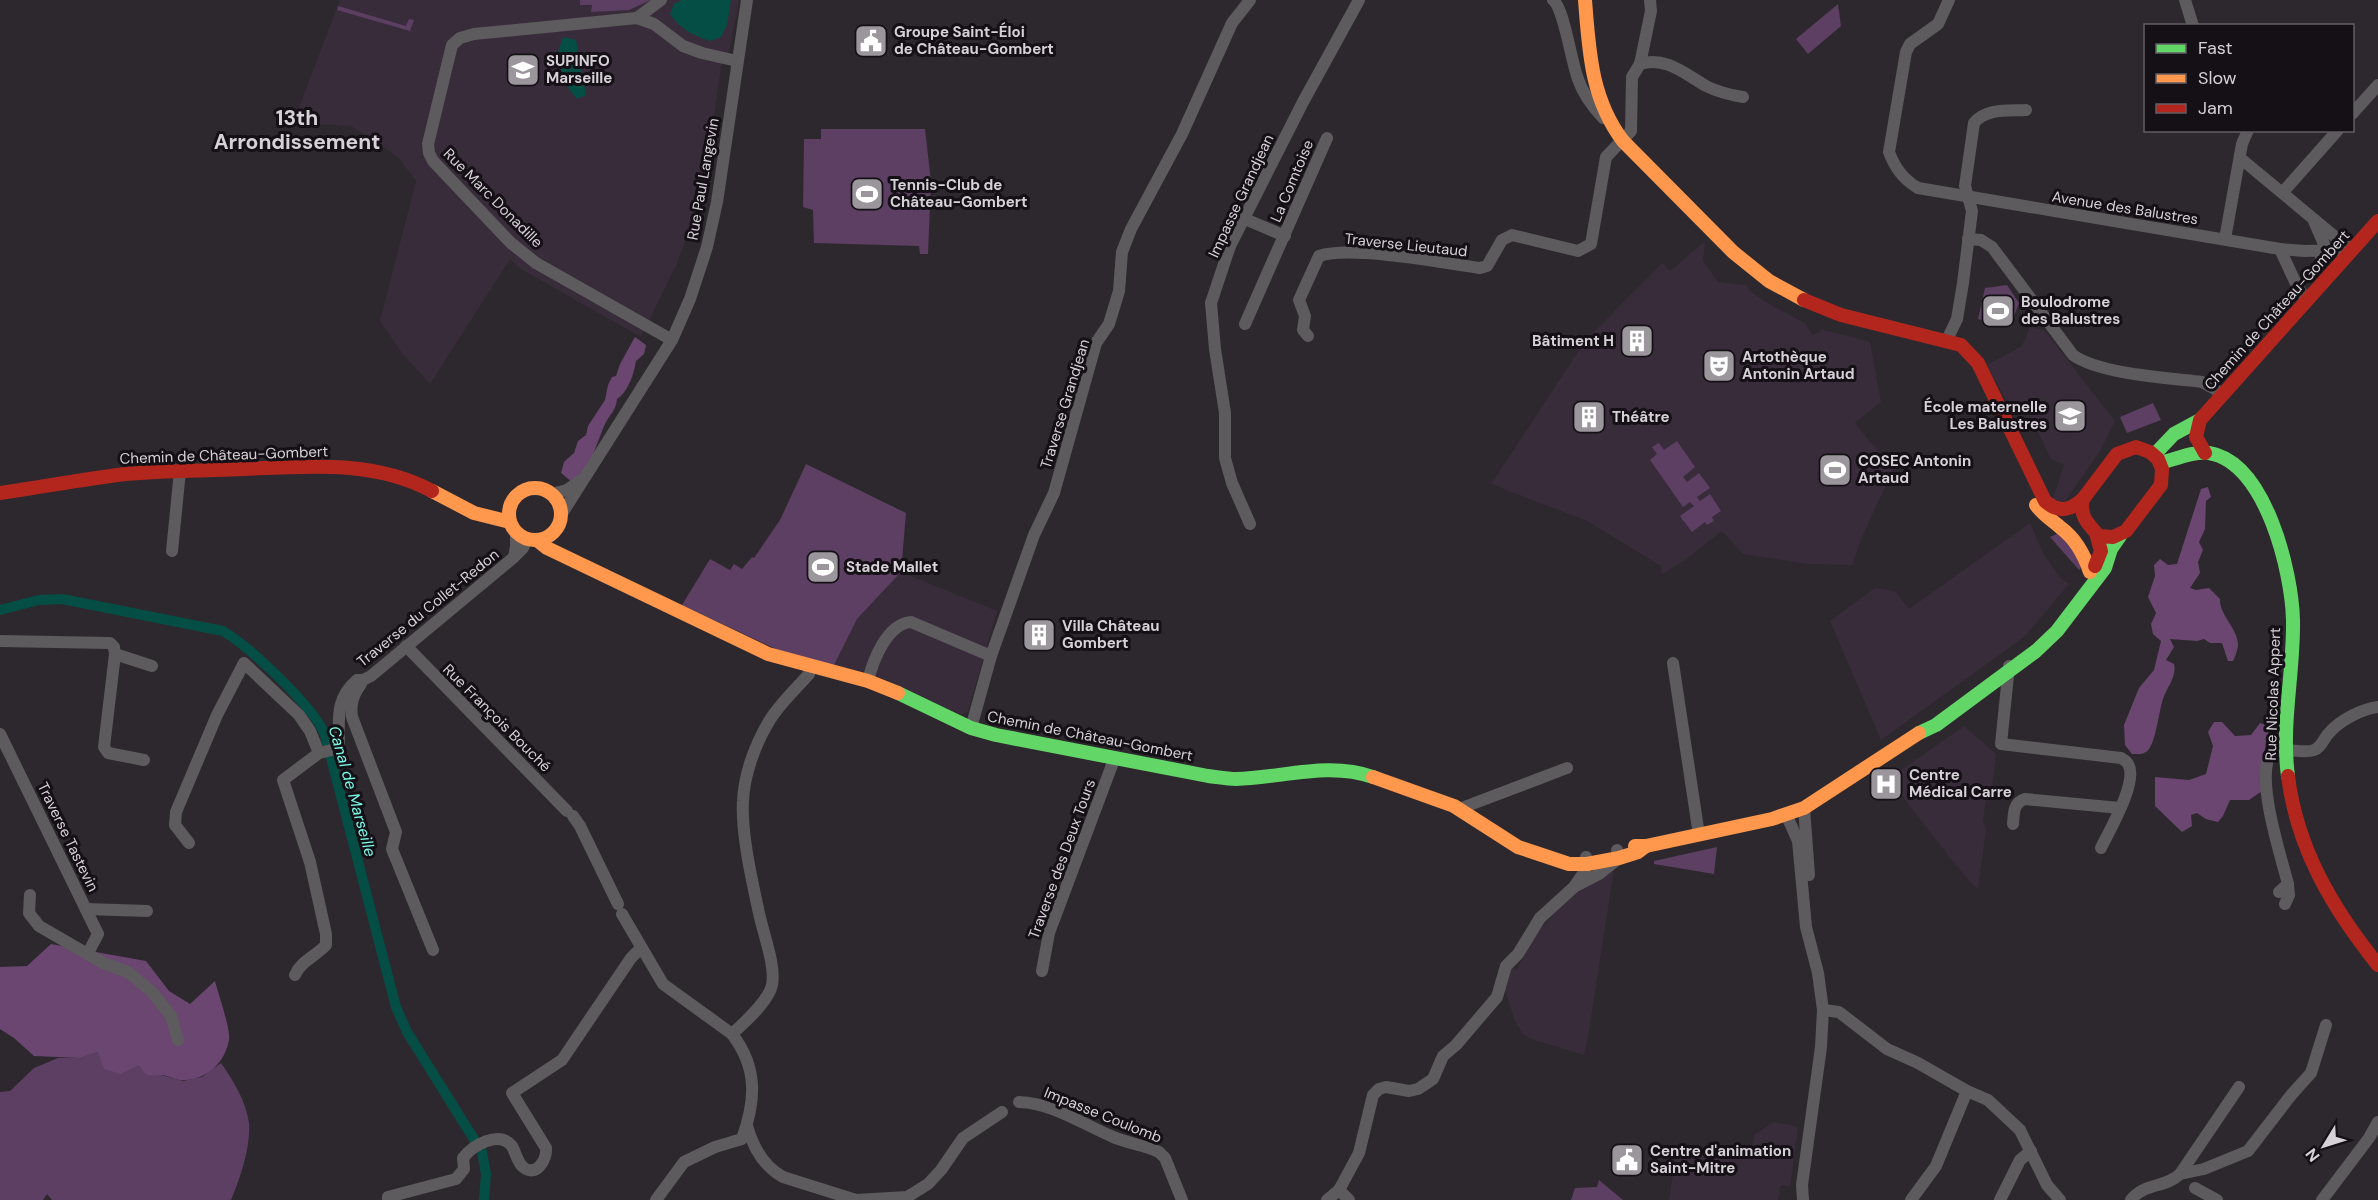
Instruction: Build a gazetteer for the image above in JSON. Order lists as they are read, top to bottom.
{
  "streets": {
    "street": [
      "Rue Paul Langevin",
      "La Comtoise",
      "Impasse Grandjean",
      "Rue Marc Donadille",
      "Avenue des Balustres",
      "Traverse Lieutaud",
      "Chemin de Château-Gombert",
      "Traverse Grandjean",
      "Traverse du Collet-Redon",
      "Rue Nicolas Appert",
      "Rue François Bouché",
      "Traverse Tastevin",
      "Traverse des Deux Tours",
      "Impasse Coulomb"
    ]
  },
  "crossings": [
    ["Rue Paul Langevin", "Rue Marc Donadille"],
    ["Rue Paul Langevin", "Chemin de Château-Gombert"],
    ["Rue Paul Langevin", "Traverse du Collet-Redon"],
    ["La Comtoise", "Impasse Grandjean"],
    ["Avenue des Balustres", "Chemin de Château-Gombert"],
    ["Chemin de Château-Gombert", "Traverse Grandjean"],
    ["Chemin de Château-Gombert", "Traverse du Collet-Redon"],
    ["Chemin de Château-Gombert", "Traverse des Deux Tours"],
    ["Traverse du Collet-Redon", "Rue François Bouché"]
  ],
  "districts": ["13th Arrondissement"],
  "water": ["Canal de Marseille"],
  "places": {
    "public building": ["Groupe Saint-Éloi de Château-Gombert", "Centre d'animation Saint-Mitre"],
    "school or university": ["SUPINFO Marseille", "École maternelle Les Balustres"],
    "sports": [
      "Tennis-Club de Château-Gombert",
      "Boulodrome des Balustres",
      "COSEC Antonin Artaud",
      "Stade Mallet"
    ],
    "building": ["Bâtiment H", "Théâtre", "Villa Château Gombert"],
    "theatre": ["Artothèque Antonin Artaud"],
    "hospital": ["Centre Médical Carre"]
  },
  "legend": ["Fast", "Slow", "Jam"],
  "north": "bottom left"
}
